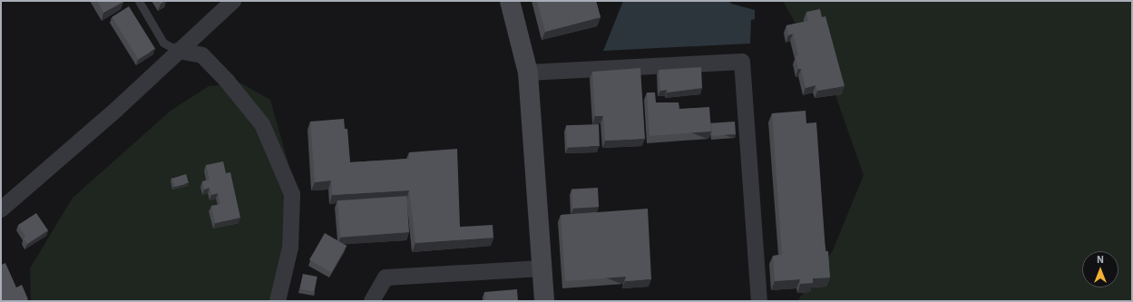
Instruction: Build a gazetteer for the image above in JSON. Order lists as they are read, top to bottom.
{
  "north": "top"
}
